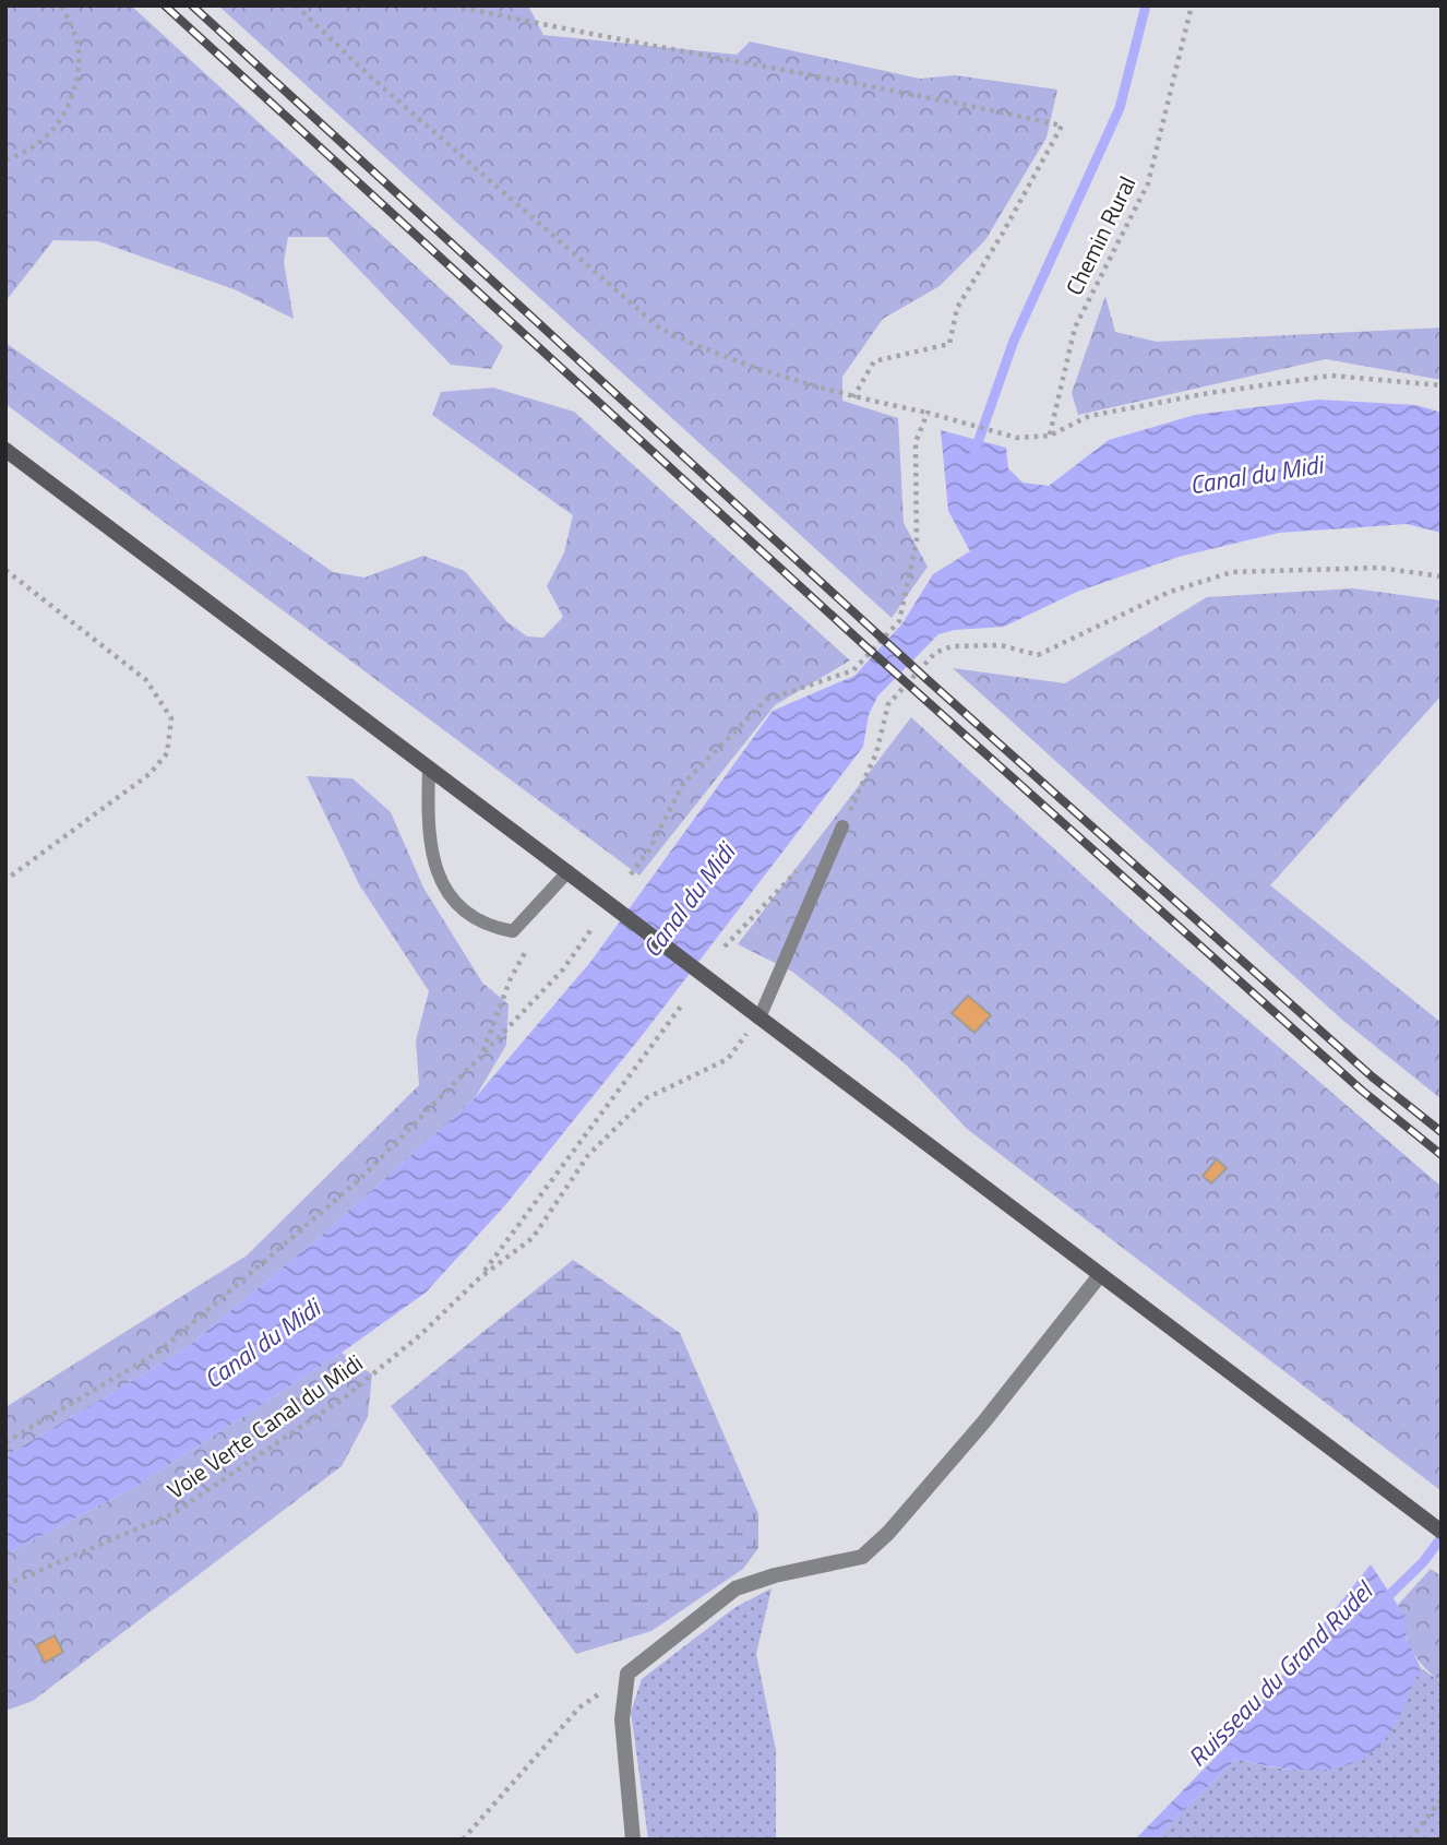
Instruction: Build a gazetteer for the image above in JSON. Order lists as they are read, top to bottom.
{
  "streets": {
    "path": ["Chemin Rural", "Voie Verte Canal du Midi"]
  },
  "water": ["Canal du Midi", "Ruisseau du Grand Rudel"]
}
